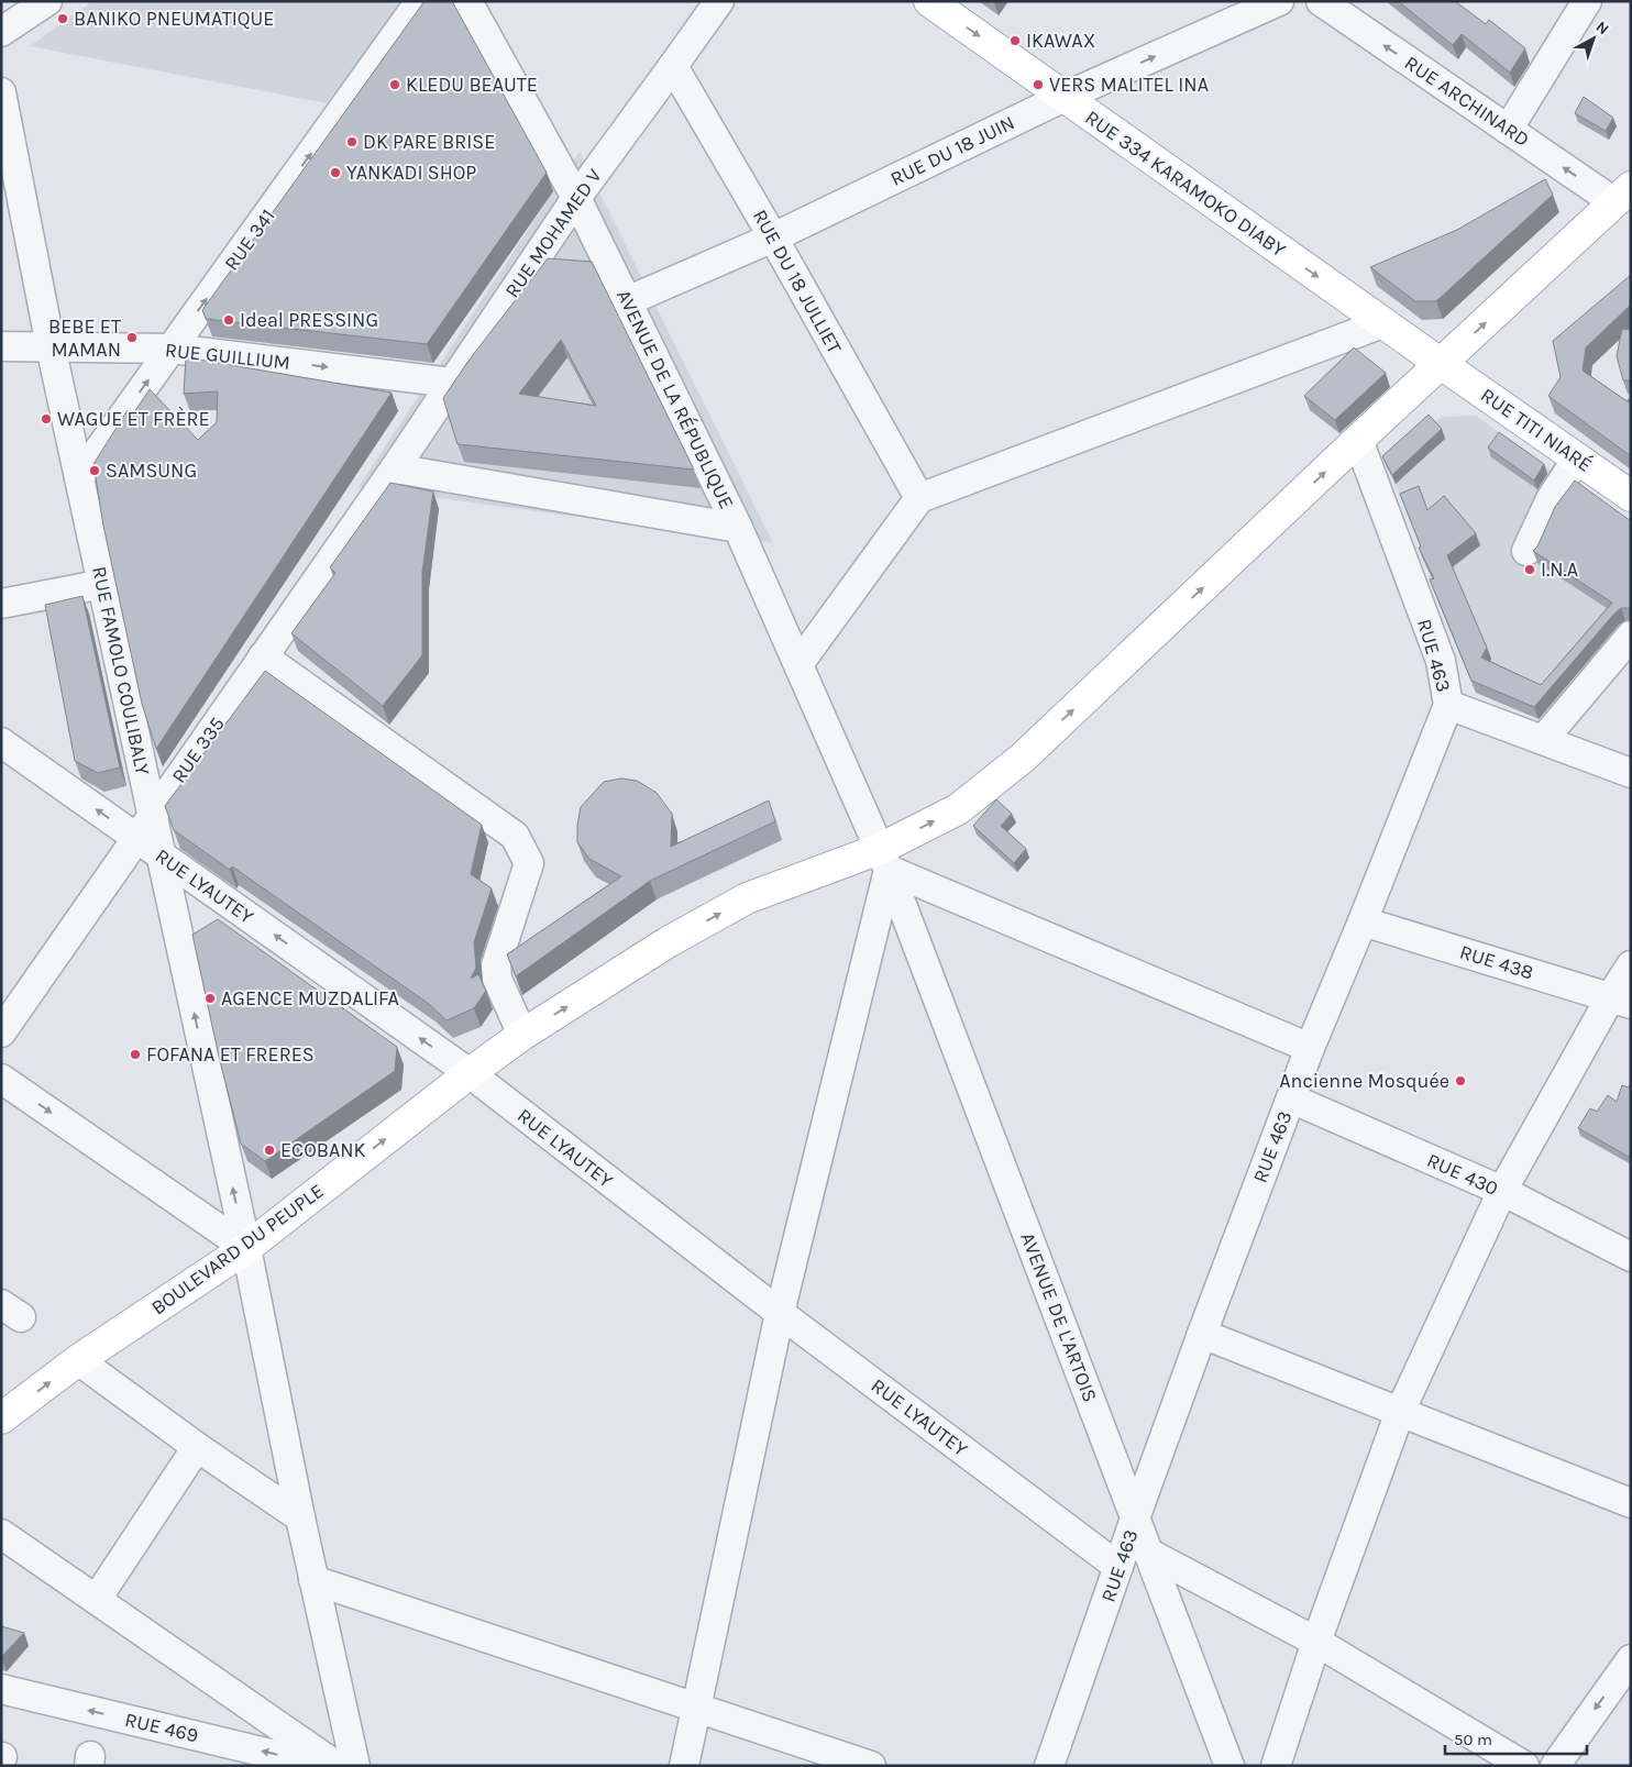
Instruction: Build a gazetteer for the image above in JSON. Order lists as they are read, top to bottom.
{
  "streets": {
    "main road": ["RUE 334 KARAMOKO DIABY", "RUE TITI NIARÉ", "BOULEVARD DU PEUPLE"],
    "street": [
      "RUE ARCHINARD",
      "RUE DU 18 JUIN",
      "RUE MOHAMED V",
      "RUE 341",
      "RUE DU 18 JULLIET",
      "RUE GUILLIUM",
      "AVENUE DE LA RÉPUBLIQUE",
      "RUE 463",
      "RUE FAMOLO COULIBALY",
      "RUE 335",
      "RUE LYAUTEY",
      "RUE 438",
      "RUE 430",
      "AVENUE DE L'ARTOIS",
      "RUE 469"
    ]
  },
  "crossings": [
    ["RUE ARCHINARD", "BOULEVARD DU PEUPLE"],
    ["RUE DU 18 JUIN", "RUE 334 KARAMOKO DIABY"],
    ["RUE DU 18 JUIN", "RUE DU 18 JULLIET"],
    ["RUE DU 18 JUIN", "AVENUE DE LA RÉPUBLIQUE"],
    ["RUE 334 KARAMOKO DIABY", "RUE TITI NIARÉ"],
    ["RUE 334 KARAMOKO DIABY", "BOULEVARD DU PEUPLE"],
    ["RUE MOHAMED V", "RUE DU 18 JULLIET"],
    ["RUE MOHAMED V", "RUE GUILLIUM"],
    ["RUE MOHAMED V", "AVENUE DE LA RÉPUBLIQUE"],
    ["RUE MOHAMED V", "RUE 335"],
    ["RUE 341", "RUE GUILLIUM"],
    ["RUE 341", "RUE FAMOLO COULIBALY"],
    ["RUE GUILLIUM", "RUE FAMOLO COULIBALY"],
    ["AVENUE DE LA RÉPUBLIQUE", "AVENUE DE L'ARTOIS"],
    ["RUE TITI NIARÉ", "BOULEVARD DU PEUPLE"],
    ["RUE 463", "RUE LYAUTEY"],
    ["RUE 463", "RUE 438"],
    ["RUE 463", "RUE 430"],
    ["RUE 463", "BOULEVARD DU PEUPLE"],
    ["RUE 463", "AVENUE DE L'ARTOIS"],
    ["RUE FAMOLO COULIBALY", "RUE 335"],
    ["RUE FAMOLO COULIBALY", "RUE LYAUTEY"],
    ["RUE FAMOLO COULIBALY", "BOULEVARD DU PEUPLE"],
    ["RUE 335", "RUE LYAUTEY"],
    ["RUE LYAUTEY", "BOULEVARD DU PEUPLE"],
    ["BOULEVARD DU PEUPLE", "AVENUE DE L'ARTOIS"]
  ],
  "one_way": [
    "RUE ARCHINARD",
    "RUE 334 KARAMOKO DIABY",
    "RUE 341",
    "RUE GUILLIUM",
    "RUE LYAUTEY",
    "BOULEVARD DU PEUPLE"
  ],
  "places": [
    "BANIKO PNEUMATIQUE",
    "IKAWAX",
    "KLEDU BEAUTE",
    "VERS MALITEL INA",
    "DK PARE BRISE",
    "YANKADI SHOP",
    "Ideal PRESSING",
    "BEBE ET MAMAN",
    "WAGUE ET FRÈRE",
    "SAMSUNG",
    "I.N.A",
    "AGENCE MUZDALIFA",
    "FOFANA ET FRERES",
    "Ancienne Mosquée",
    "ECOBANK"
  ],
  "scale_bar": "50 m",
  "north": "top right"
}
